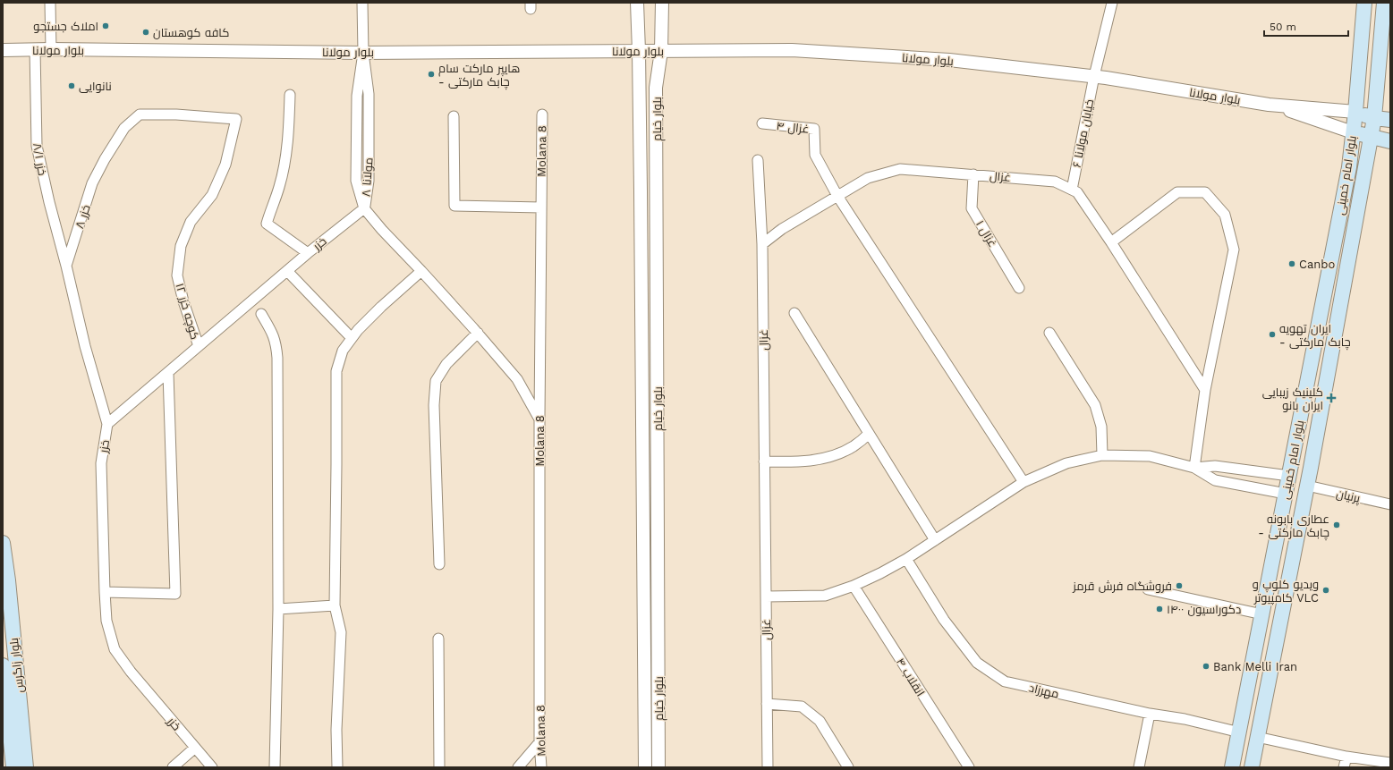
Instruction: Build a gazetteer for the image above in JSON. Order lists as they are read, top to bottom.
{
  "streets": {
    "main road": ["بلوار مولانا", "بلوار امام خمینی", "بلوار زاگرس"],
    "street": [
      "بلوار خیام",
      "غزال ۴",
      "خیابان مولانا ۶",
      "Molana 8",
      "خزر ۸/۱",
      "غزال",
      "مولانا ۸",
      "خزر ۸",
      "غزال ۱",
      "خزر",
      "کوچه خزر ۱۲",
      "پرنیان",
      "انقلاب ۴",
      "مهرزاد"
    ]
  },
  "crossings": [
    ["بلوار مولانا", "بلوار خیام"],
    ["بلوار مولانا", "خیابان مولانا ۶"],
    ["بلوار مولانا", "خزر ۸/۱"],
    ["بلوار مولانا", "بلوار امام خمینی"],
    ["بلوار مولانا", "مولانا ۸"],
    ["غزال ۴", "غزال"],
    ["خیابان مولانا ۶", "غزال"],
    ["خزر ۸/۱", "خزر ۸"],
    ["بلوار امام خمینی", "پرنیان"],
    ["بلوار امام خمینی", "مهرزاد"],
    ["غزال", "غزال ۱"],
    ["مولانا ۸", "خزر"],
    ["خزر ۸", "کوچه خزر ۱۲"],
    ["خزر", "کوچه خزر ۱۲"]
  ],
  "places": {
    "other": [
      "املاک جستجو",
      "کافه کوهستان",
      "هایپر مارکت سام - چابک مارکتی",
      "نانوایی",
      "Canbo",
      "ایران تهویه - چابک مارکتی",
      "عطاری بابونه - چابک مارکتی",
      "فروشگاه فرش قرمز",
      "ویدیو کلوپ و کامپیوتر VLC",
      "دکوراسیون ۱۴۰۰",
      "Bank Melli Iran"
    ],
    "health": ["کلینیک زیبایی ایران بانو"]
  },
  "scale_bar": "50 m"
}
